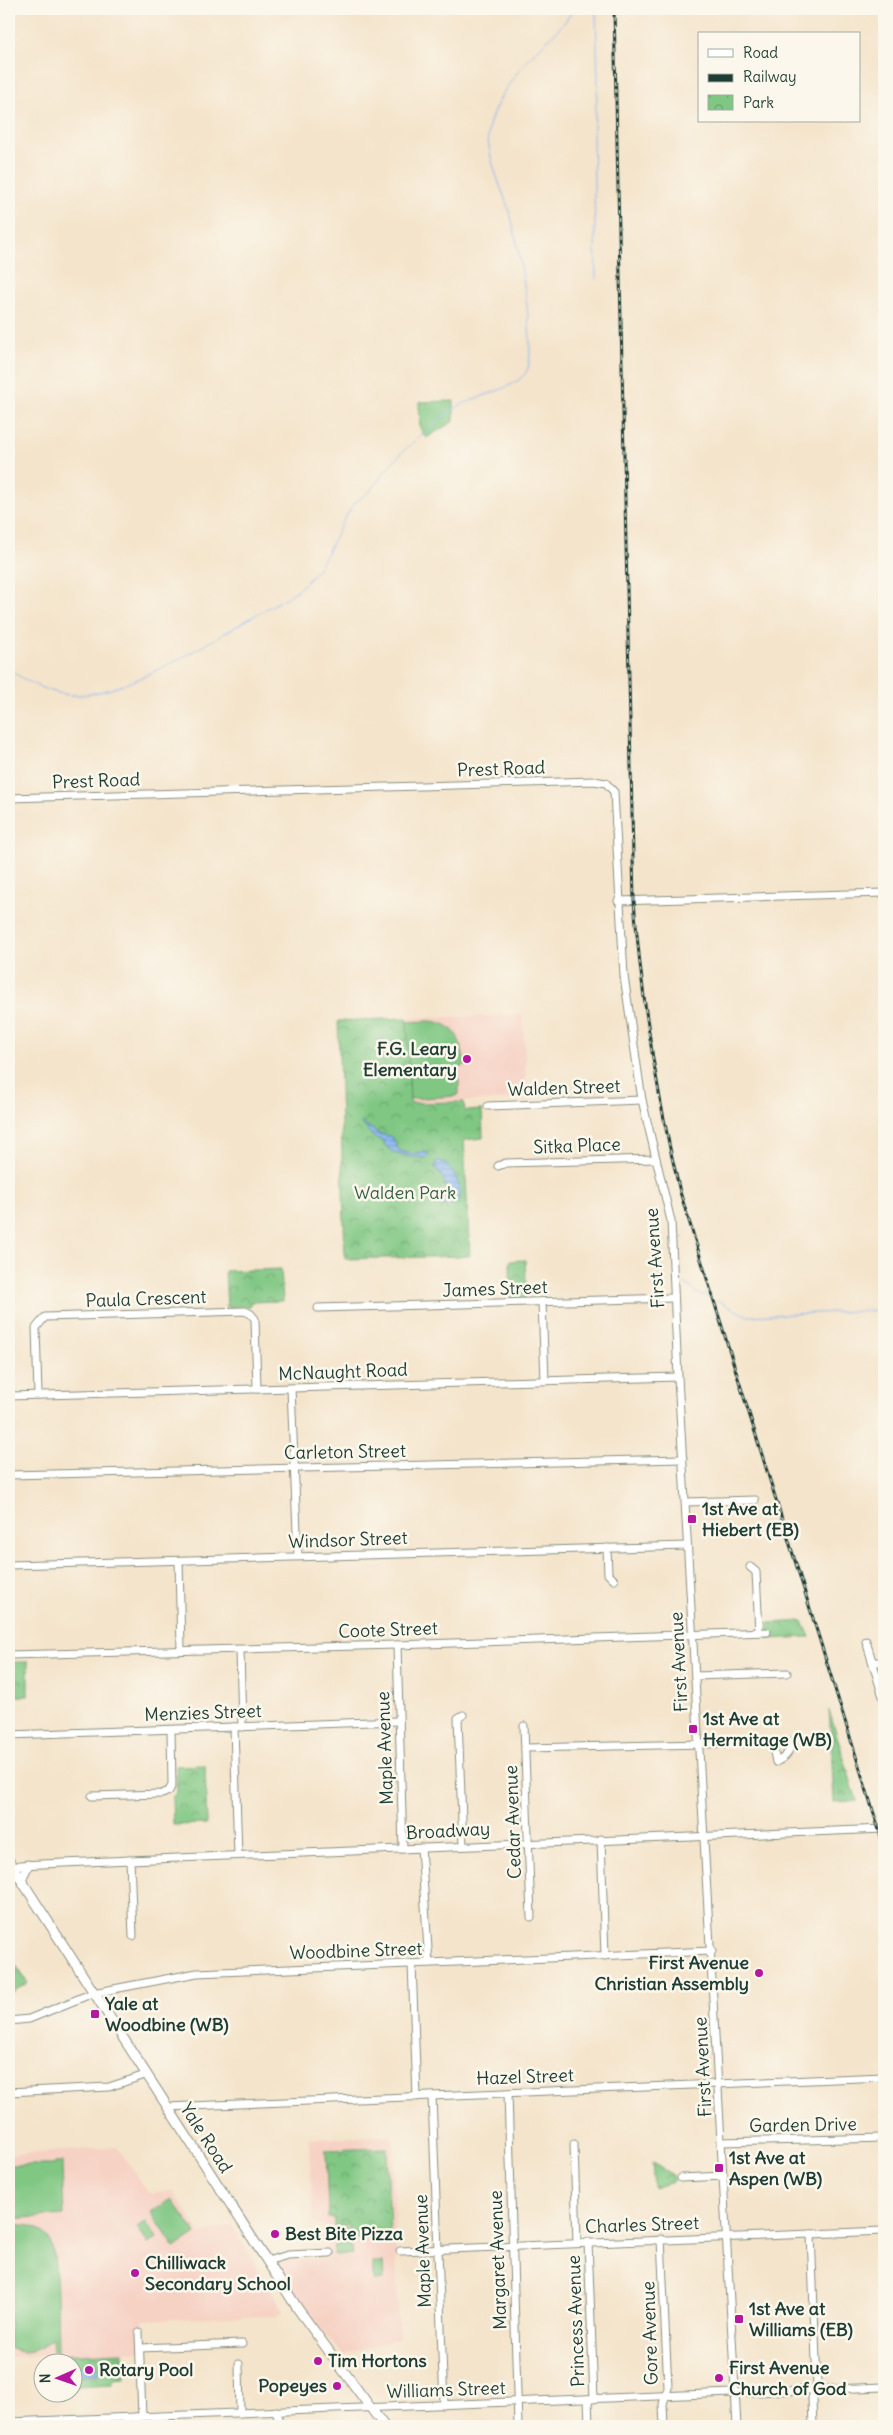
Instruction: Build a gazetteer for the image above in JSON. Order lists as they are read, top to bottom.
{
  "streets": {
    "main road": ["Yale Road"],
    "street": [
      "Prest Road",
      "Walden Street",
      "Sitka Place",
      "First Avenue",
      "James Street",
      "Paula Crescent",
      "McNaught Road",
      "Carleton Street",
      "Windsor Street",
      "Coote Street",
      "Menzies Street",
      "Maple Avenue",
      "Cedar Avenue",
      "Broadway",
      "Woodbine Street",
      "Hazel Street",
      "Garden Drive",
      "Charles Street",
      "Margaret Avenue",
      "Princess Avenue",
      "Gore Avenue",
      "Williams Street"
    ]
  },
  "crossings": [
    ["Prest Road", "First Avenue"],
    ["Walden Street", "First Avenue"],
    ["Sitka Place", "First Avenue"],
    ["First Avenue", "James Street"],
    ["First Avenue", "McNaught Road"],
    ["First Avenue", "Carleton Street"],
    ["First Avenue", "Windsor Street"],
    ["First Avenue", "Coote Street"],
    ["First Avenue", "Broadway"],
    ["First Avenue", "Woodbine Street"],
    ["First Avenue", "Hazel Street"],
    ["First Avenue", "Garden Drive"],
    ["First Avenue", "Charles Street"],
    ["First Avenue", "Williams Street"],
    ["Paula Crescent", "McNaught Road"],
    ["Coote Street", "Maple Avenue"],
    ["Menzies Street", "Maple Avenue"],
    ["Maple Avenue", "Broadway"],
    ["Maple Avenue", "Hazel Street"],
    ["Maple Avenue", "Charles Street"],
    ["Maple Avenue", "Williams Street"],
    ["Cedar Avenue", "Broadway"],
    ["Broadway", "Yale Road"],
    ["Woodbine Street", "Yale Road"],
    ["Hazel Street", "Yale Road"],
    ["Hazel Street", "Margaret Avenue"],
    ["Yale Road", "Williams Street"],
    ["Charles Street", "Margaret Avenue"],
    ["Charles Street", "Princess Avenue"],
    ["Charles Street", "Gore Avenue"],
    ["Margaret Avenue", "Williams Street"],
    ["Princess Avenue", "Williams Street"],
    ["Gore Avenue", "Williams Street"]
  ],
  "parks": ["Walden Park"],
  "places": {
    "other": [
      "F.G. Leary Elementary",
      "First Avenue Christian Assembly",
      "Best Bite Pizza",
      "Chilliwack Secondary School",
      "Tim Hortons",
      "Rotary Pool",
      "First Avenue Church of God",
      "Popeyes"
    ],
    "transit": [
      "1st Ave at Hiebert (EB)",
      "1st Ave at Hermitage (WB)",
      "Yale at Woodbine (WB)",
      "1st Ave at Aspen (WB)",
      "1st Ave at Williams (EB)"
    ]
  },
  "legend": ["Road", "Railway", "Park"],
  "north": "left"
}
